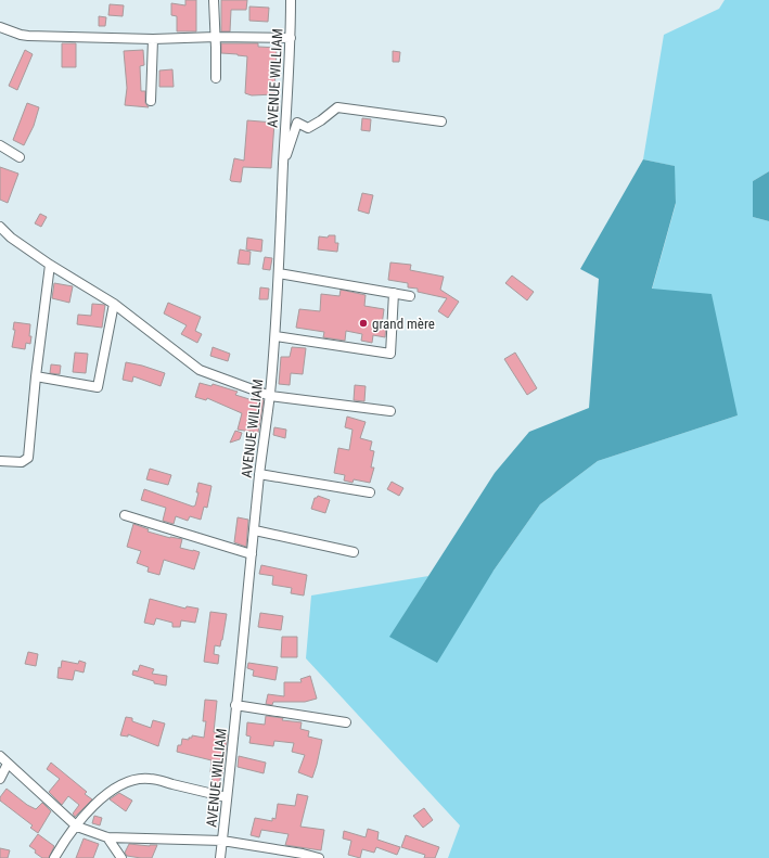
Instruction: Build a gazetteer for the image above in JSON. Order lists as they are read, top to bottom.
{
  "streets": {
    "street": ["AVENUE WILLIAM"]
  },
  "places": ["grand mère"]
}
